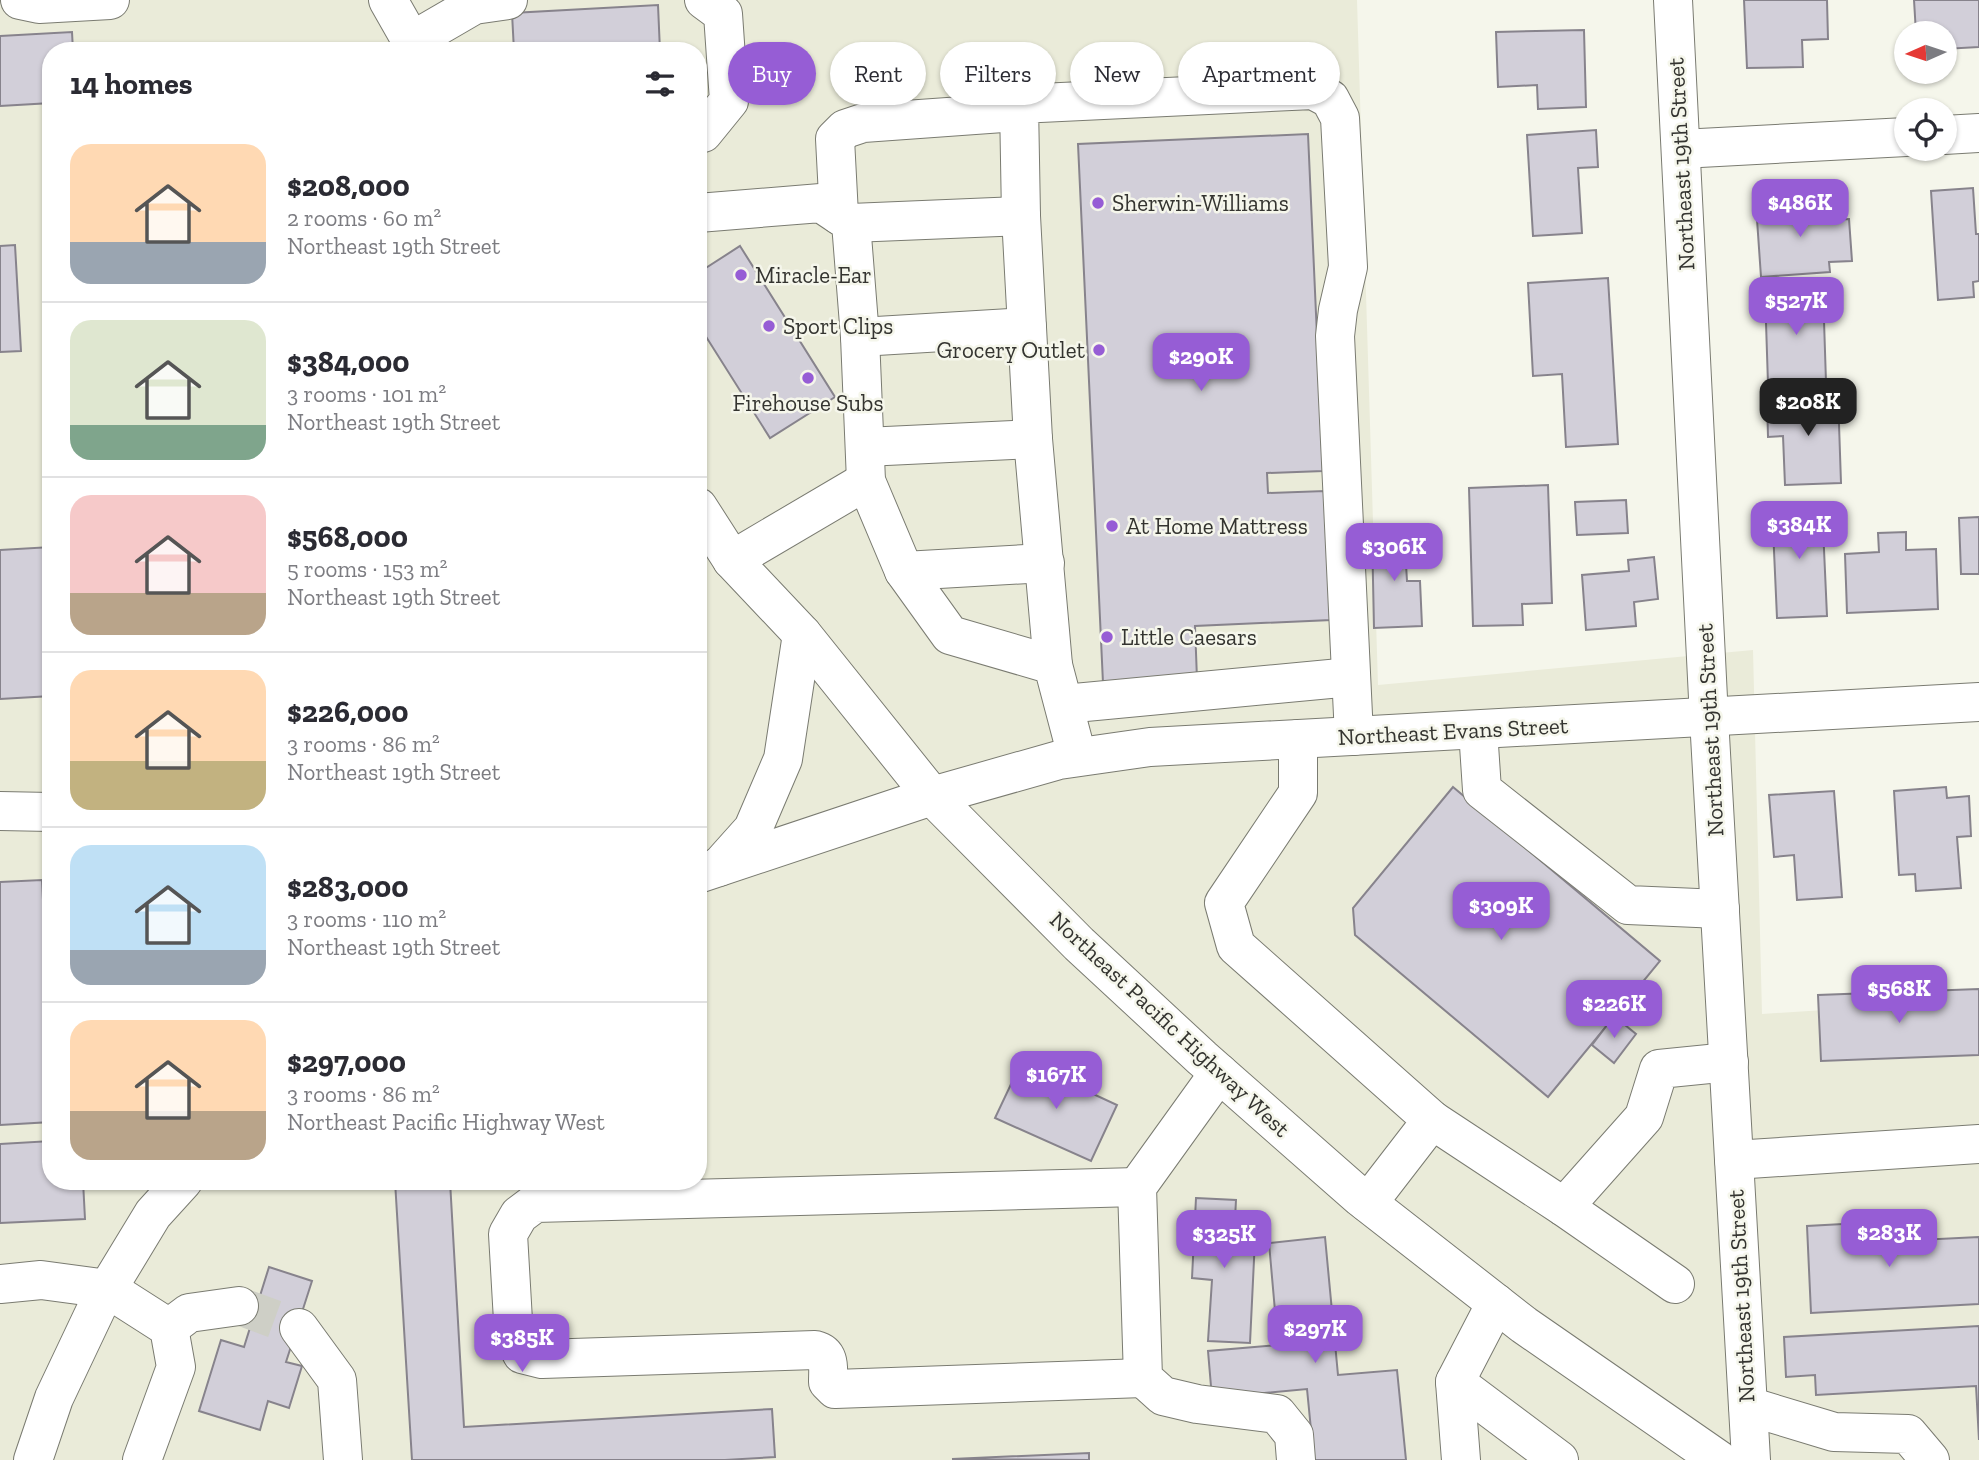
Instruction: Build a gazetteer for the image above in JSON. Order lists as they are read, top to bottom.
{
  "streets": {
    "main road": ["Northeast 19th Street", "Northeast Evans Street", "Northeast Pacific Highway West"]
  },
  "crossings": [
    ["Northeast 19th Street", "Northeast Evans Street"],
    ["Northeast Evans Street", "Northeast Pacific Highway West"]
  ],
  "places": [
    "Sherwin-Williams",
    "Miracle-Ear",
    "Sport Clips",
    "Grocery Outlet",
    "Firehouse Subs",
    "At Home Mattress",
    "Little Caesars"
  ],
  "north": "left",
  "page": {
    "chip": [
      "Buy",
      "Rent",
      "Filters",
      "New",
      "Apartment"
    ],
    "heading": "14 homes",
    "list": [
      {
        "name": "$208,000",
        "note": "2 rooms · 60 m² · Northeast 19th Street"
      },
      {
        "name": "$384,000",
        "note": "3 rooms · 101 m² · Northeast 19th Street"
      },
      {
        "name": "$568,000",
        "note": "5 rooms · 153 m² · Northeast 19th Street"
      },
      {
        "name": "$226,000",
        "note": "3 rooms · 86 m² · Northeast 19th Street"
      },
      {
        "name": "$283,000",
        "note": "3 rooms · 110 m² · Northeast 19th Street"
      },
      {
        "name": "$297,000",
        "note": "3 rooms · 86 m² · Northeast Pacific Highway West"
      }
    ],
    "price": [
      "$486K",
      "$527K",
      "$290K",
      "$208K",
      "$384K",
      "$306K",
      "$309K",
      "$568K",
      "$226K",
      "$167K",
      "$283K",
      "$325K",
      "$297K",
      "$385K"
    ]
  }
}
